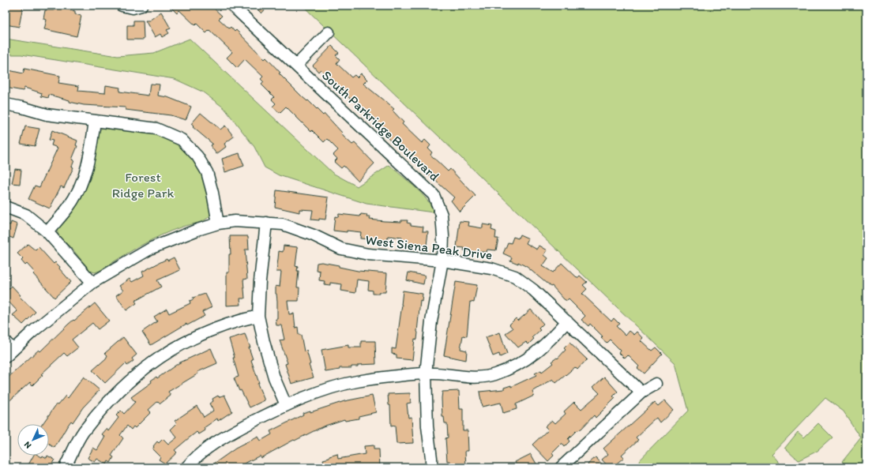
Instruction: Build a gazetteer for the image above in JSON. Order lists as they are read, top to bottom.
{
  "streets": {
    "street": ["South Parkridge Boulevard", "West Siena Peak Drive"]
  },
  "crossings": [
    ["South Parkridge Boulevard", "West Siena Peak Drive"]
  ],
  "parks": ["Forest Ridge Park"],
  "north": "bottom left"
}
